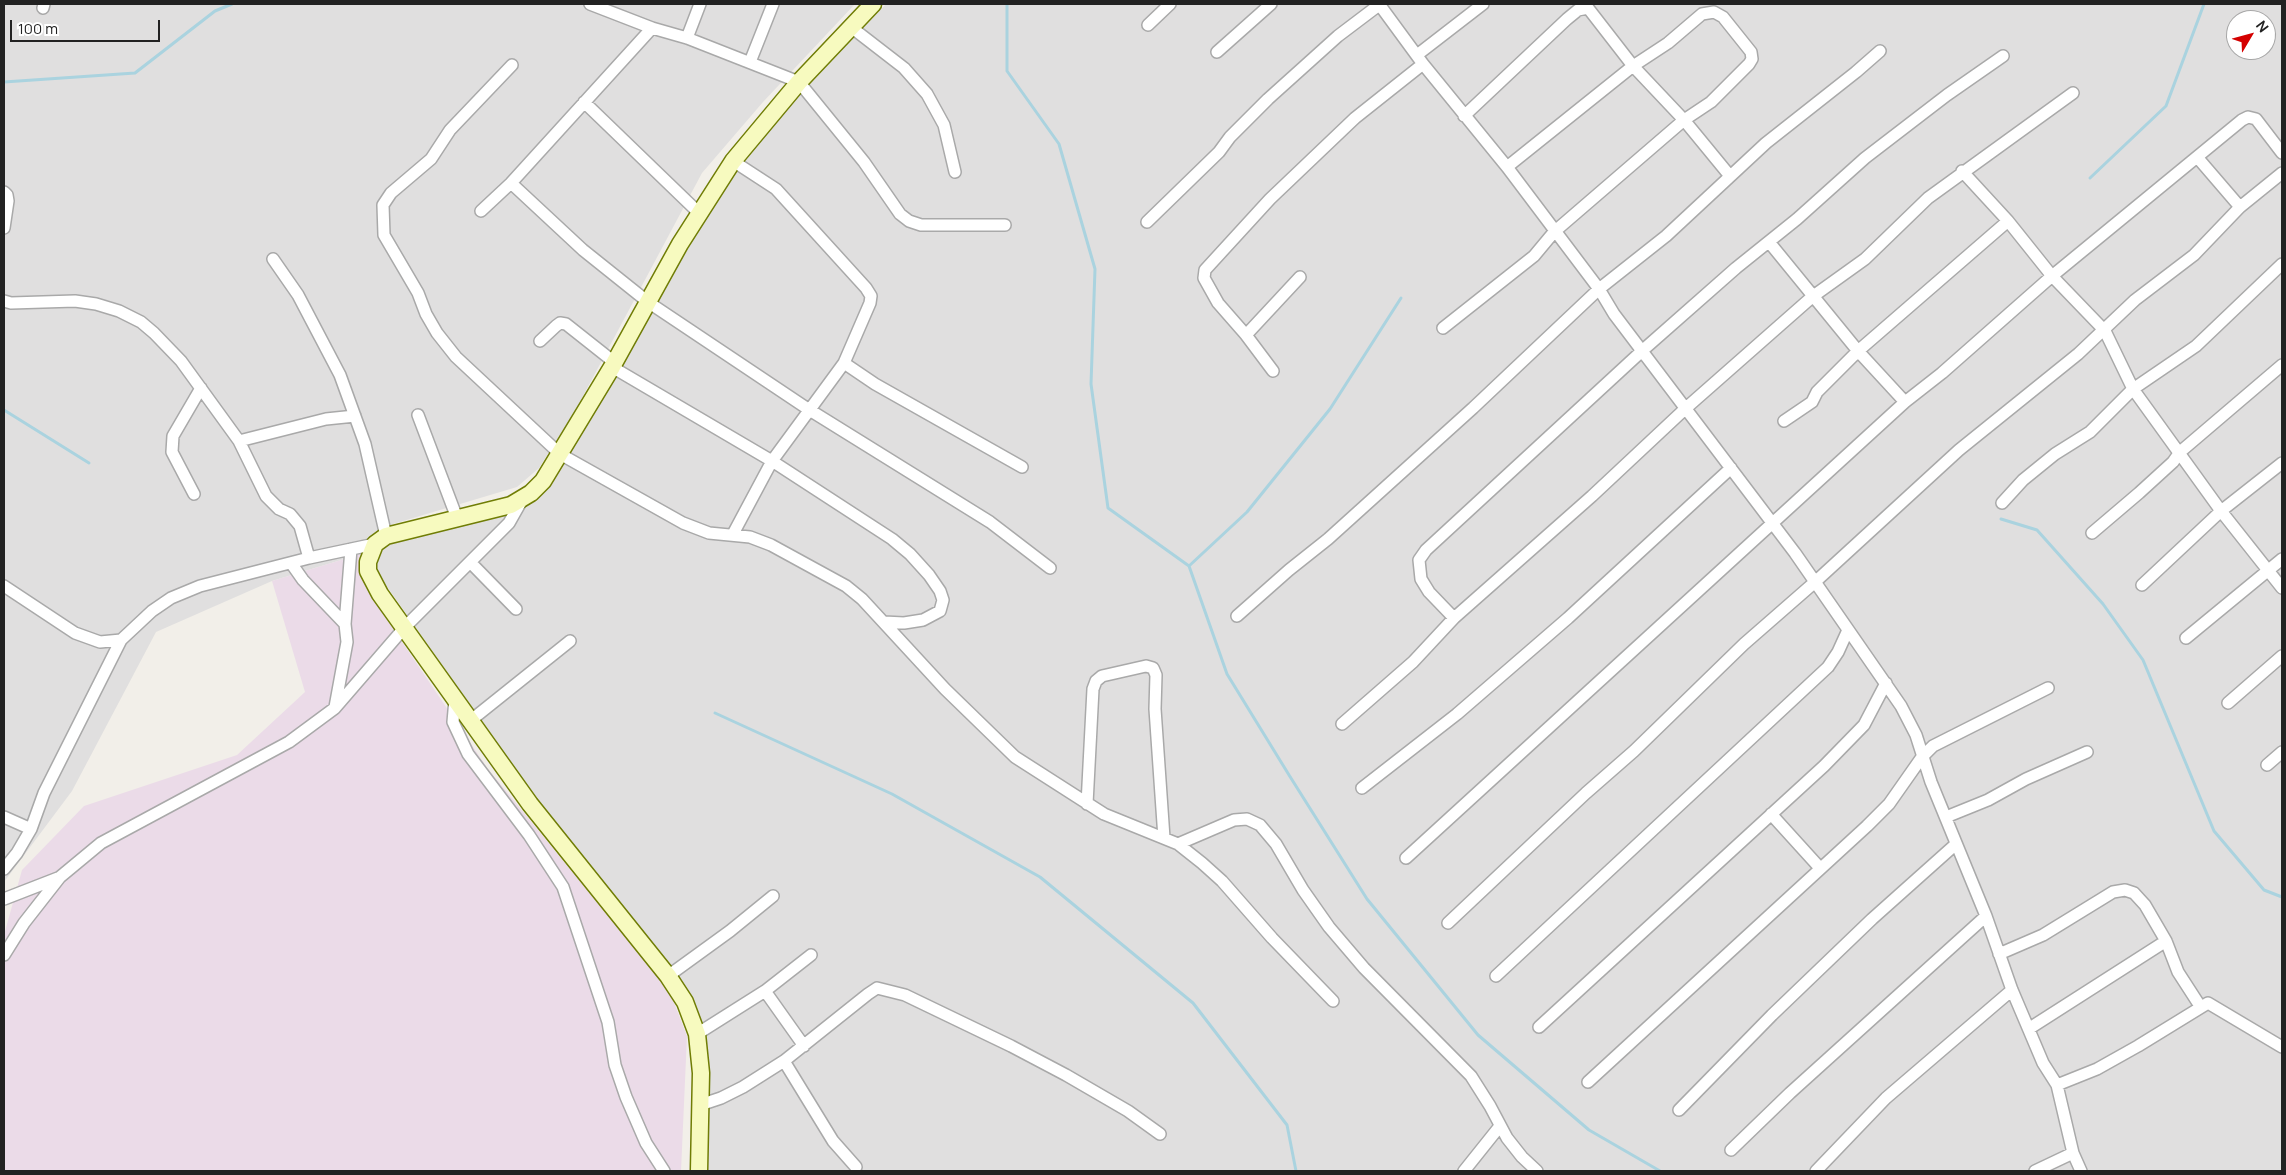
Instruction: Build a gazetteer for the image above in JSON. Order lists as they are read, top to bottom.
{
  "scale_bar": "100 m",
  "north": "top right"
}
